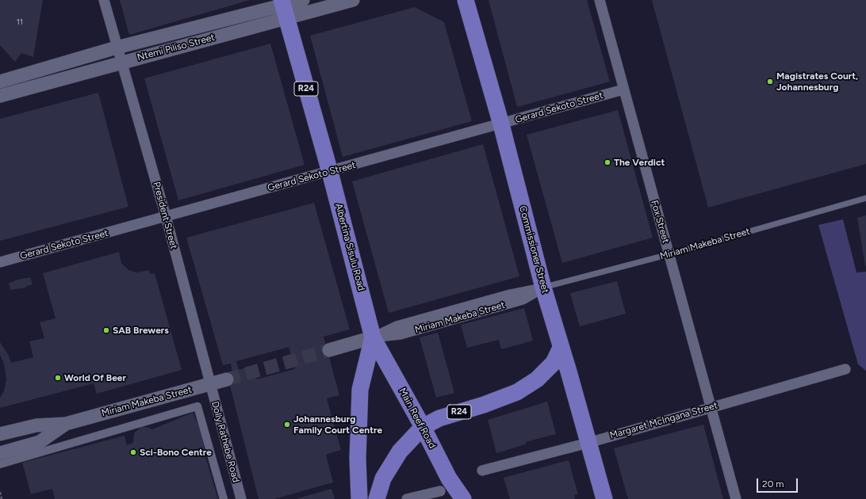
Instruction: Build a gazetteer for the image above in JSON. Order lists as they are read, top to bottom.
{
  "streets": {
    "main road": [
      "R24",
      "Albertina Sisulu Road",
      "Commissioner Street",
      "Main Reef Road"
    ],
    "street": [
      "Ntemi Piliso Street",
      "Gerard Sekoto Street",
      "President Street",
      "Fox Street",
      "Miriam Makeba Street",
      "Margaret McIngana Street",
      "Dolly Rathebe Road"
    ]
  },
  "crossings": [
    ["Ntemi Piliso Street", "President Street"],
    ["Ntemi Piliso Street", "Albertina Sisulu Road"],
    ["R24", "Commissioner Street"],
    ["R24", "Main Reef Road"],
    ["Gerard Sekoto Street", "President Street"],
    ["Gerard Sekoto Street", "Fox Street"],
    ["Gerard Sekoto Street", "Albertina Sisulu Road"],
    ["Gerard Sekoto Street", "Commissioner Street"],
    ["President Street", "Miriam Makeba Street"],
    ["President Street", "Dolly Rathebe Road"],
    ["Fox Street", "Miriam Makeba Street"],
    ["Fox Street", "Margaret McIngana Street"],
    ["Miriam Makeba Street", "Albertina Sisulu Road"],
    ["Miriam Makeba Street", "Commissioner Street"],
    ["Miriam Makeba Street", "Main Reef Road"],
    ["Miriam Makeba Street", "Dolly Rathebe Road"],
    ["Albertina Sisulu Road", "Main Reef Road"],
    ["Commissioner Street", "Margaret McIngana Street"]
  ],
  "places": [
    "Magistrates Court, Johannesburg",
    "The Verdict",
    "SAB Brewers",
    "World Of Beer",
    "Johannesburg Family Court Centre",
    "Sci-Bono Centre"
  ],
  "house_numbers": ["11"],
  "scale_bar": "20 m"
}
